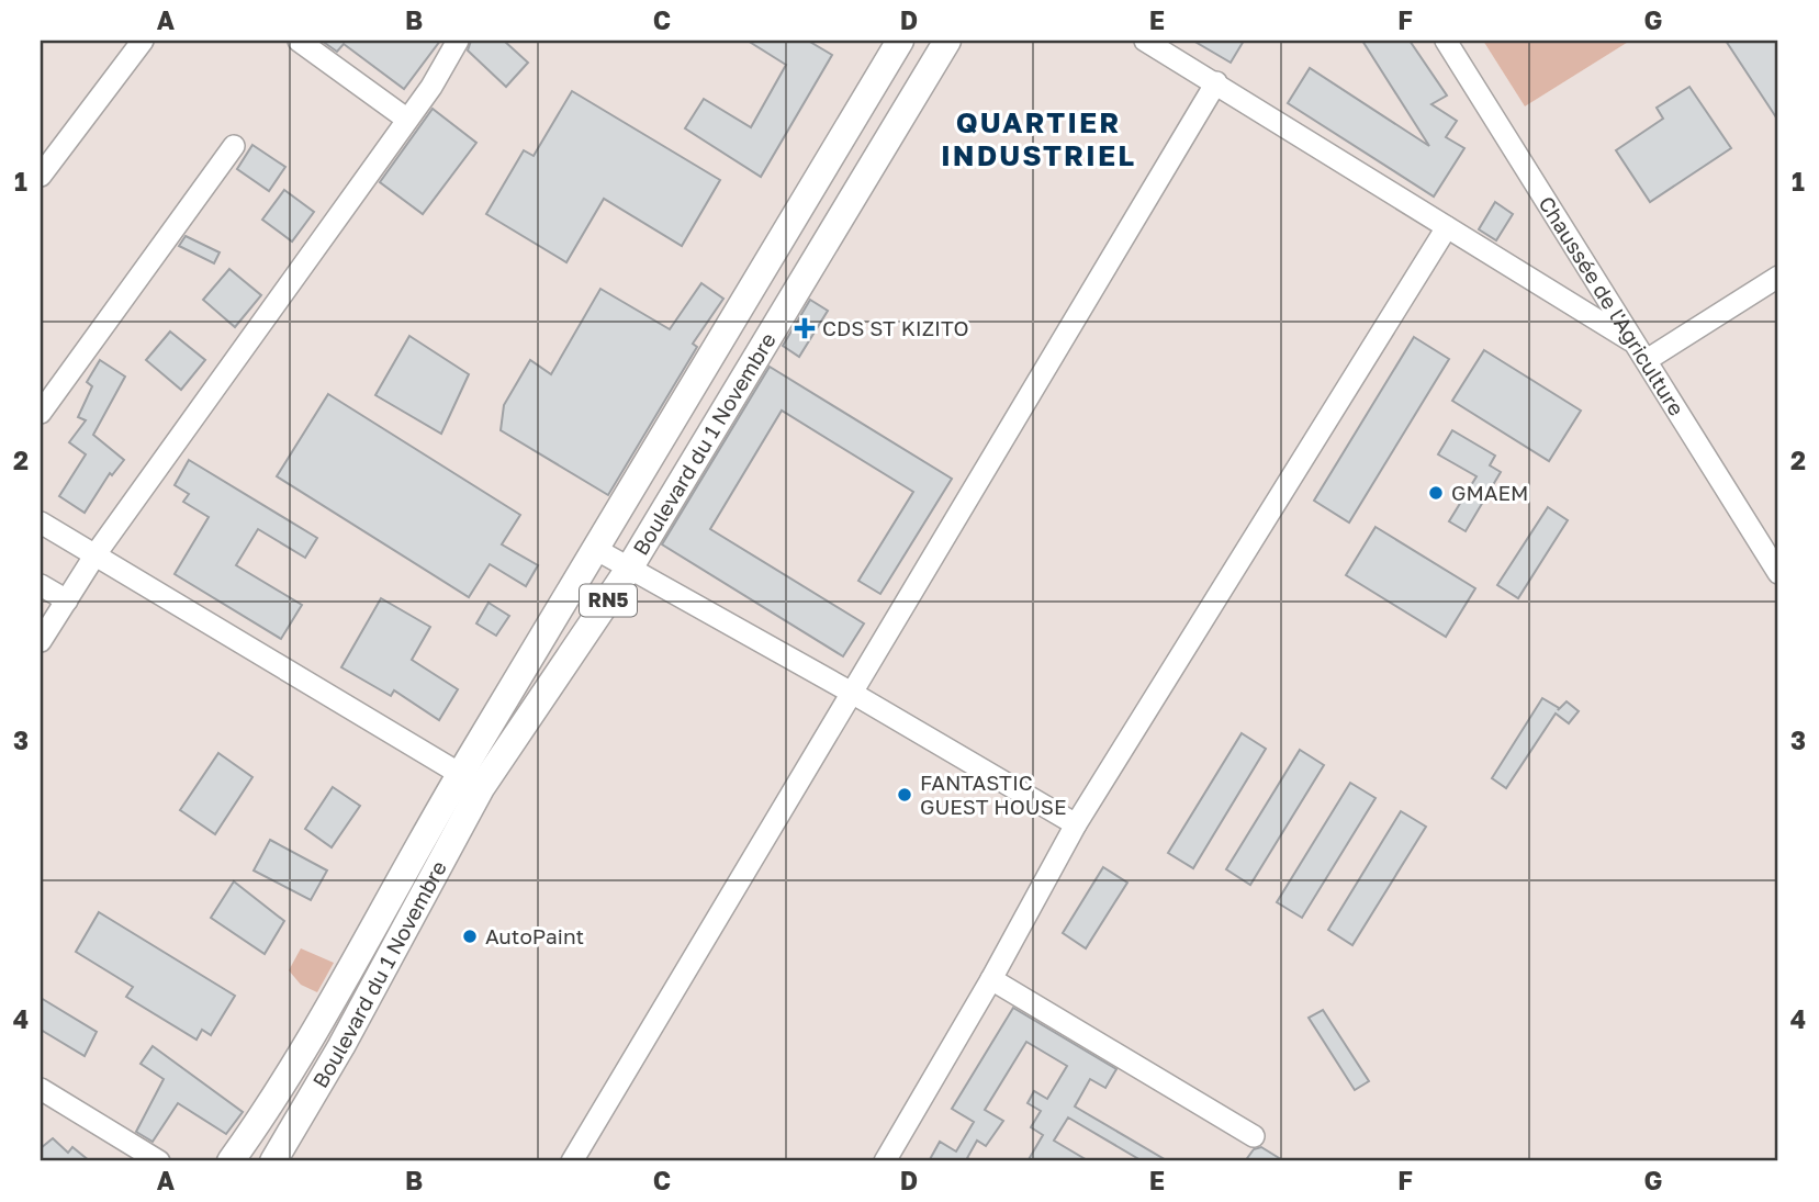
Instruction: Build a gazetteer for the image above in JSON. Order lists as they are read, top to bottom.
{
  "streets": {
    "main road": ["Boulevard du 1 Novembre", "RN5"],
    "street": ["Chaussée de l'Agriculture"]
  },
  "districts": ["QUARTIER INDUSTRIEL"],
  "places": {
    "health": ["CDS ST KIZITO"],
    "other": ["GMAEM", "FANTASTIC GUEST HOUSE", "AutoPaint"]
  },
  "grid": {
    "columns": [
      "A",
      "B",
      "C",
      "D",
      "E",
      "F",
      "G"
    ],
    "rows": [
      "1",
      "2",
      "3",
      "4"
    ]
  }
}
